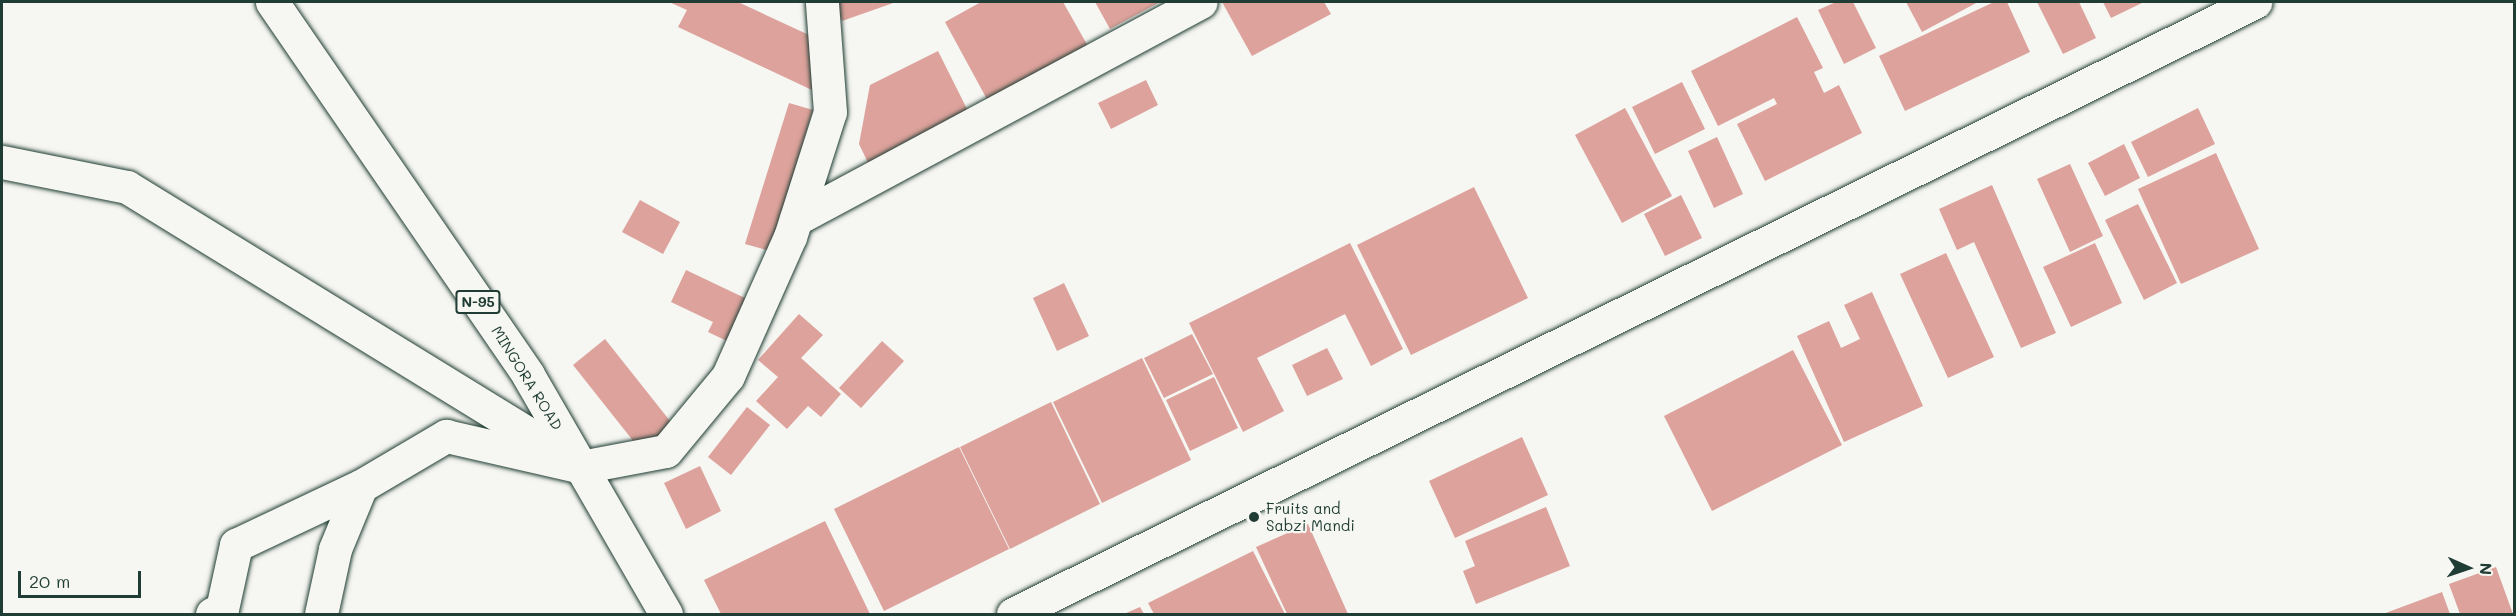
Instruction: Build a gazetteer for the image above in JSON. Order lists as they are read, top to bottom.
{
  "streets": {
    "main road": ["N-95", "MINGORA ROAD"]
  },
  "places": ["Fruits and Sabzi Mandi"],
  "scale_bar": "20 m",
  "north": "right"
}
